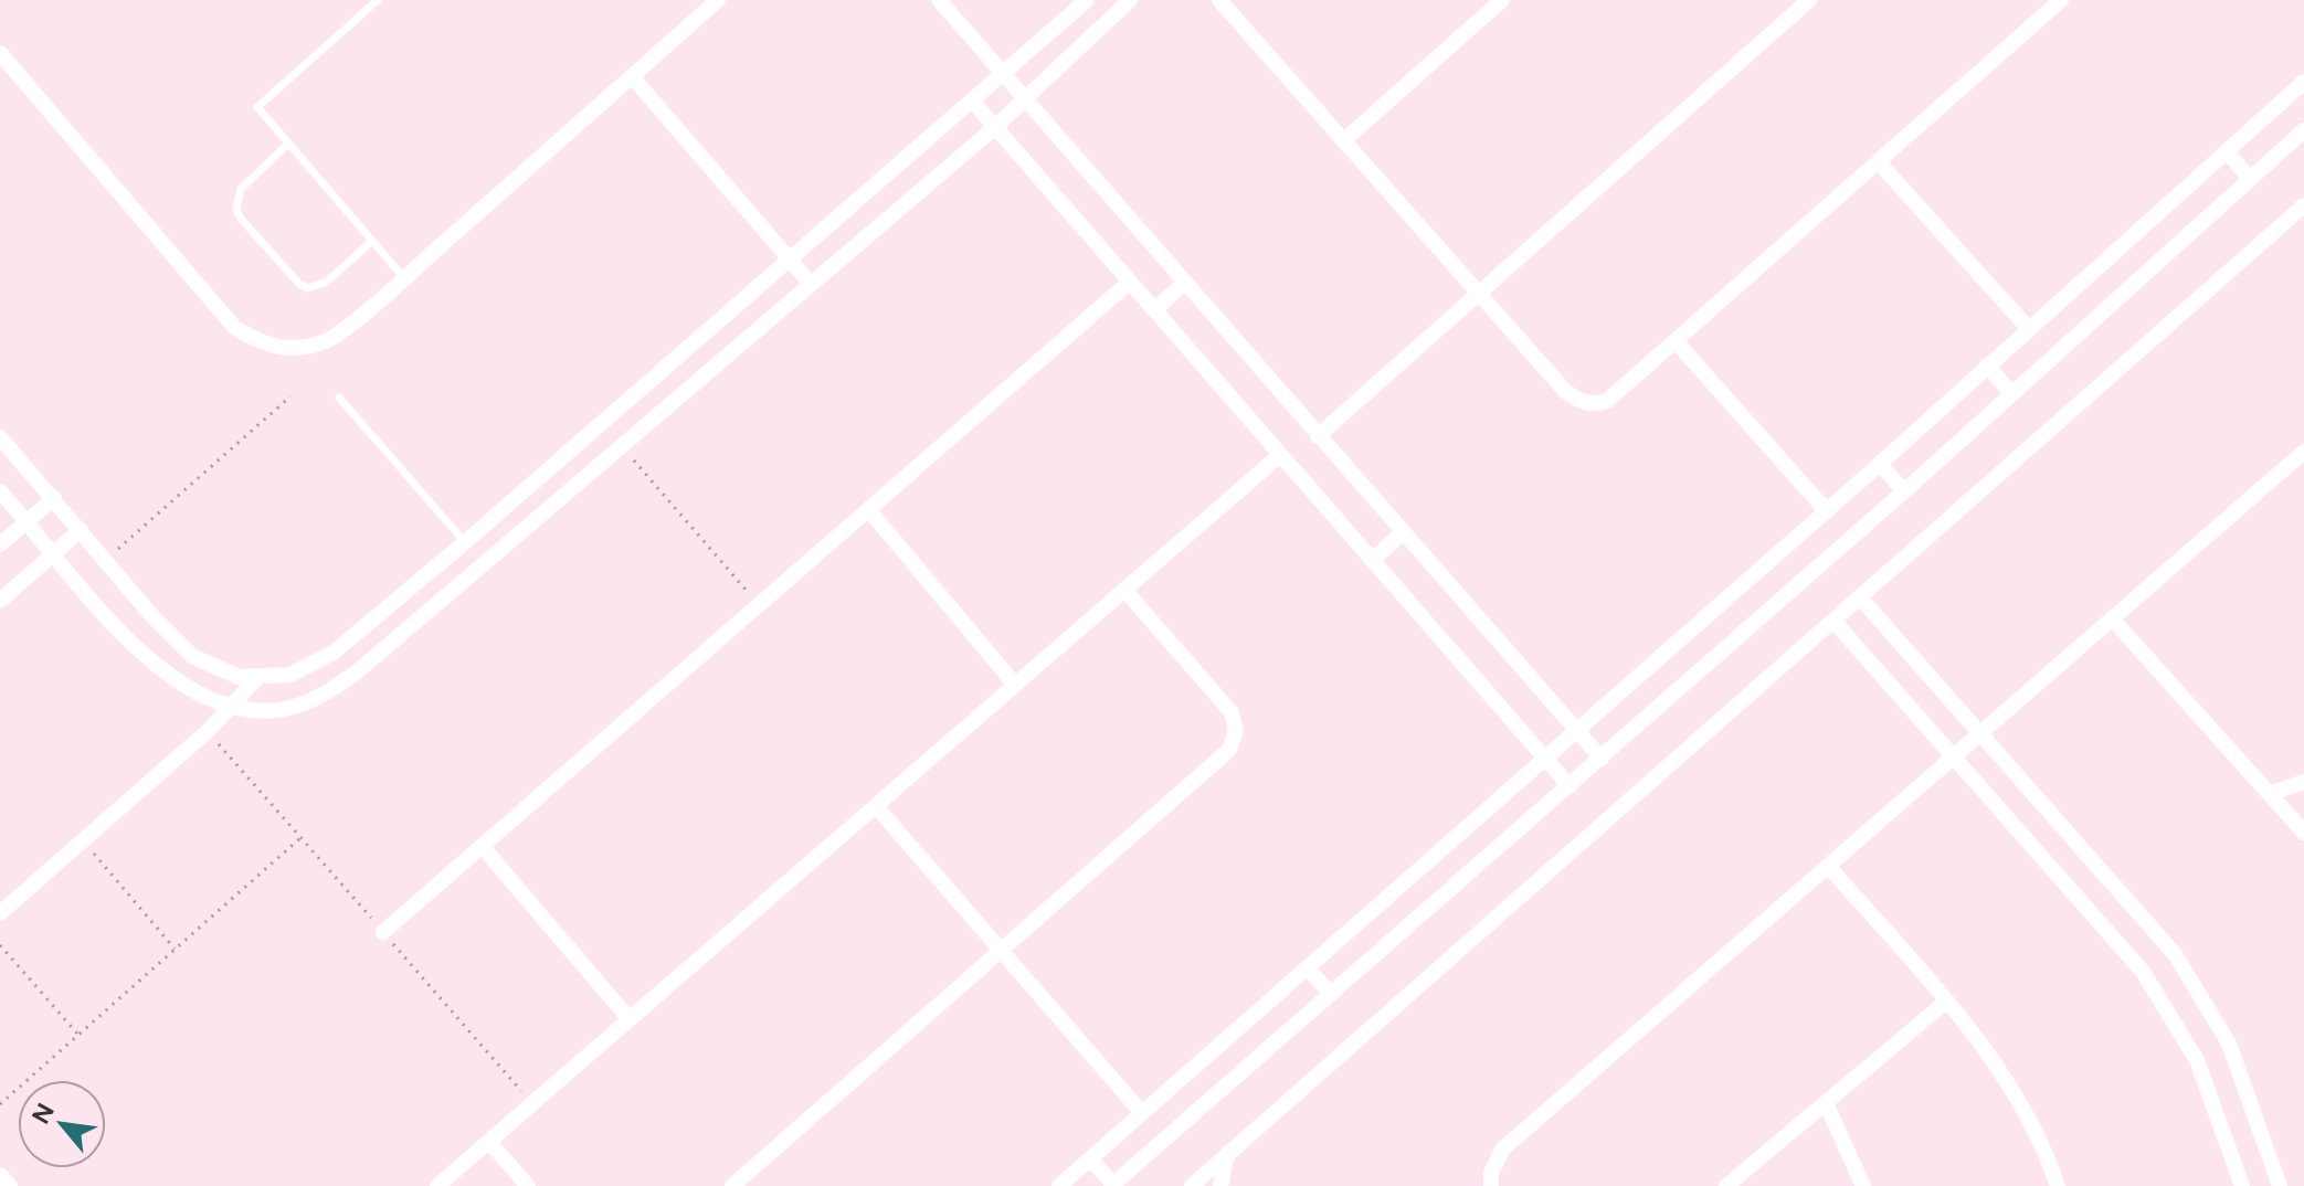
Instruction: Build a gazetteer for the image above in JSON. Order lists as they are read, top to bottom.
{
  "north": "top left"
}
